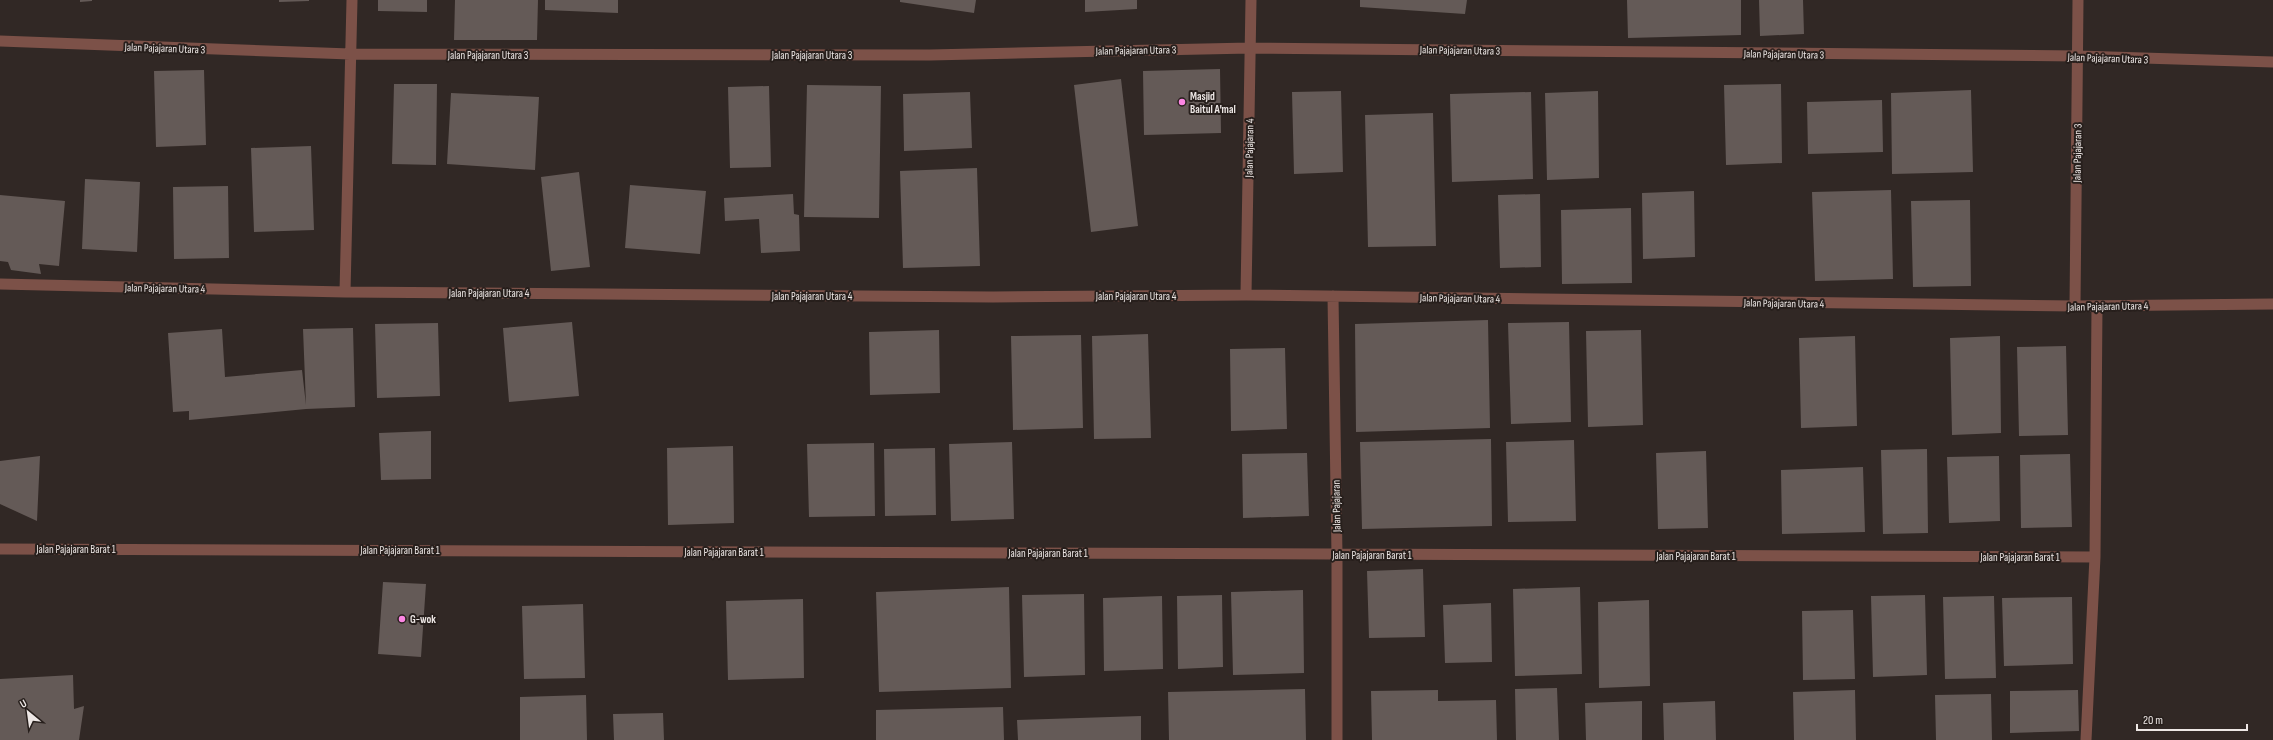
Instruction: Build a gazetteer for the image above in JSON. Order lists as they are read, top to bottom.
{
  "streets": {
    "street": [
      "Jalan Pajajaran Utara 3",
      "Jalan Pajajaran 4",
      "Jalan Pajajaran 3",
      "Jalan Pajajaran Utara 4",
      "Jalan Pajajaran",
      "Jalan Pajajaran Barat 1"
    ]
  },
  "crossings": [
    ["Jalan Pajajaran Utara 3", "Jalan Pajajaran 4"],
    ["Jalan Pajajaran Utara 3", "Jalan Pajajaran 3"],
    ["Jalan Pajajaran 4", "Jalan Pajajaran Utara 4"],
    ["Jalan Pajajaran 3", "Jalan Pajajaran Utara 4"],
    ["Jalan Pajajaran Utara 4", "Jalan Pajajaran"],
    ["Jalan Pajajaran", "Jalan Pajajaran Barat 1"]
  ],
  "places": ["Masjid Baitul A'mal", "G-wok"],
  "scale_bar": "20 m",
  "north": "top left"
}
